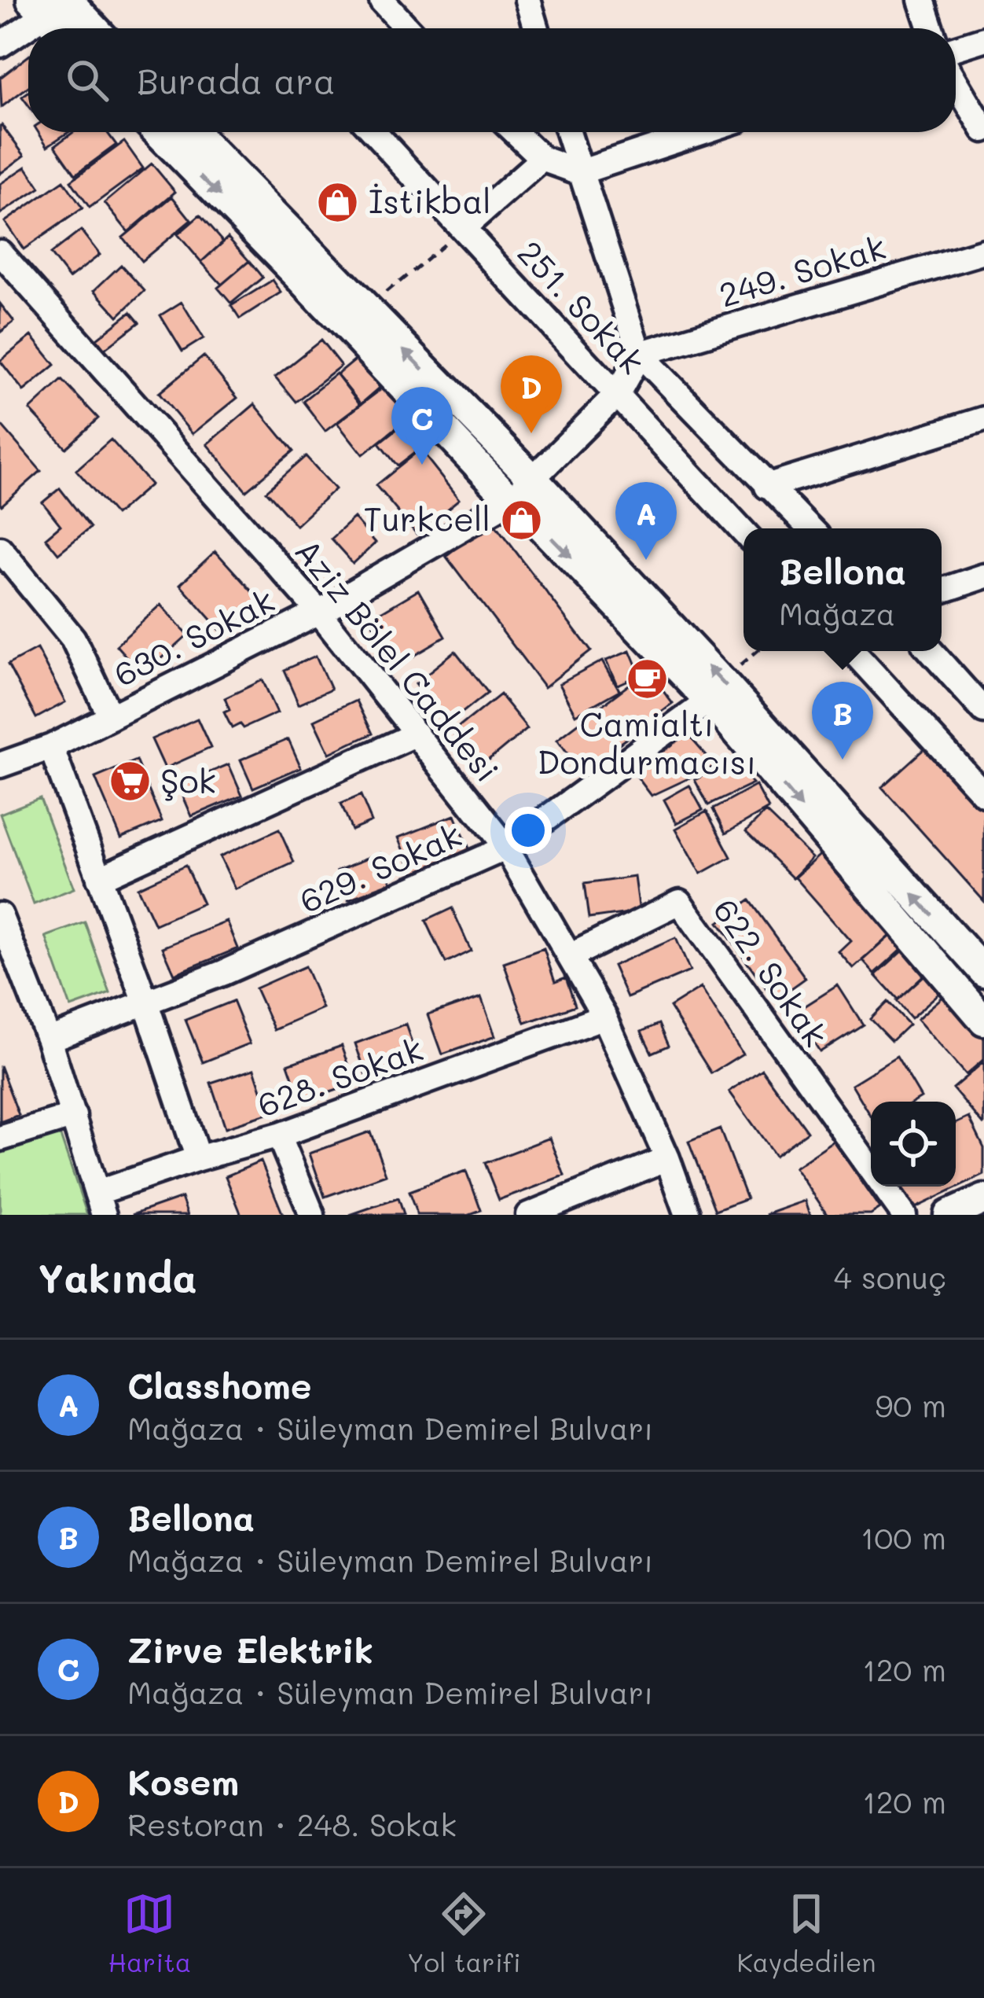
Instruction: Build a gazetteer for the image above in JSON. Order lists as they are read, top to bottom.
{
  "streets": {
    "street": [
      "249. Sokak",
      "251. Sokak",
      "630. Sokak",
      "Aziz Bölel Caddesi",
      "629. Sokak",
      "622. Sokak",
      "628. Sokak"
    ]
  },
  "crossings": [
    ["249. Sokak", "630. Sokak"],
    ["251. Sokak", "630. Sokak"],
    ["630. Sokak", "Aziz Bölel Caddesi"],
    ["Aziz Bölel Caddesi", "629. Sokak"],
    ["Aziz Bölel Caddesi", "622. Sokak"],
    ["Aziz Bölel Caddesi", "628. Sokak"]
  ],
  "places": {
    "shop": ["İstikbal", "Turkcell"],
    "cafe": ["Camialtı Dondurmacısı"],
    "supermarket": ["Şok"]
  },
  "page": {
    "search": "Burada ara",
    "pins": [
      "D",
      "C",
      "A",
      "B"
    ],
    "popup": ["Bellona", "Mağaza"],
    "heading": ["Yakında", "4 sonuç"],
    "list": [
      {
        "mark": "A",
        "name": "Classhome",
        "note": "Mağaza · Süleyman Demirel Bulvarı",
        "value": "90 m"
      },
      {
        "mark": "B",
        "name": "Bellona",
        "note": "Mağaza · Süleyman Demirel Bulvarı",
        "value": "100 m"
      },
      {
        "mark": "C",
        "name": "Zirve Elektrik",
        "note": "Mağaza · Süleyman Demirel Bulvarı",
        "value": "120 m"
      },
      {
        "mark": "D",
        "name": "Kosem",
        "note": "Restoran · 248. Sokak",
        "value": "120 m"
      }
    ],
    "nav": ["Harita", "Yol tarifi", "Kaydedilen"]
  }
}
